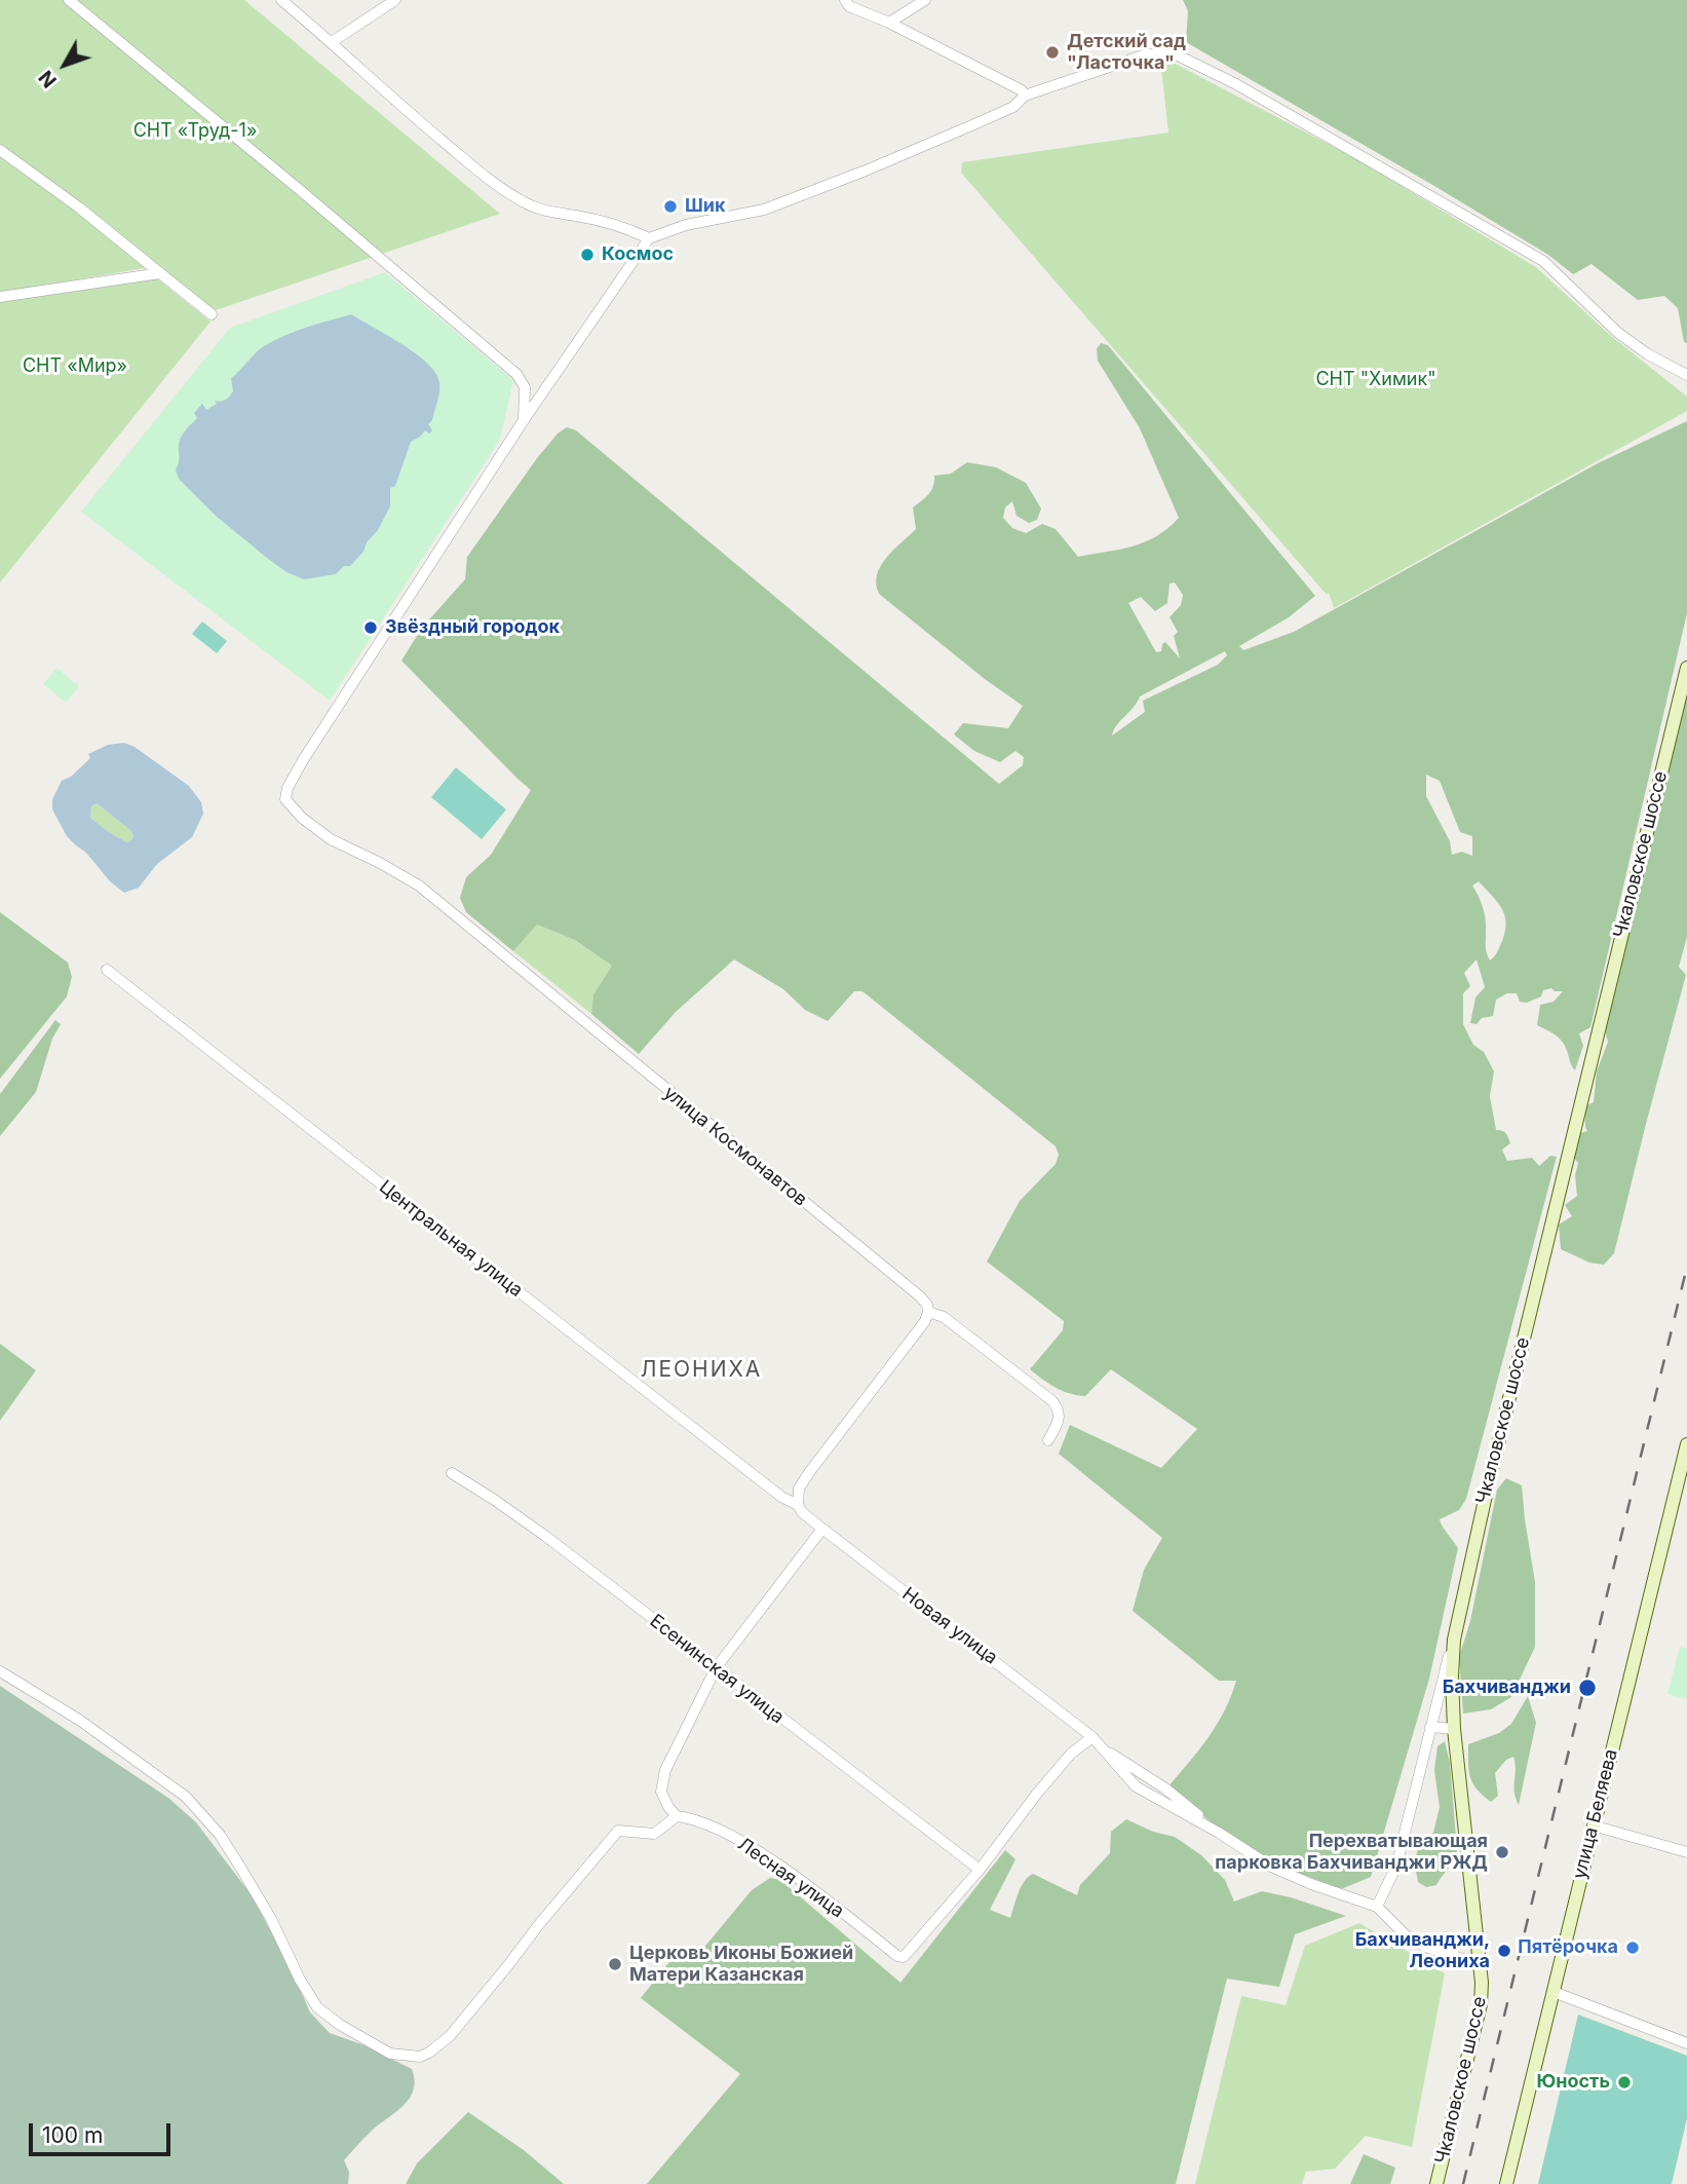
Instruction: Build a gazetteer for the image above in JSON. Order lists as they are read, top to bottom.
{
  "streets": {
    "street": [
      "Чкаловское шоссе",
      "улица Космонавтов",
      "Центральная улица",
      "Новая улица",
      "Есенинская улица",
      "улица Беляева",
      "Лесная улица"
    ]
  },
  "crossings": [
    ["Центральная улица", "Новая улица"],
    ["Есенинская улица", "Лесная улица"]
  ],
  "districts": ["ЛЕОНИХА"],
  "parks": ["СНТ «Труд-1»", "СНТ «Мир»", "СНТ \"Химик\""],
  "places": [
    "Детский сад \"Ласточка\"",
    "Шик",
    "Космос",
    "Звёздный городок",
    "Бахчиванджи",
    "Перехватывающая парковка Бахчиванджи РЖД",
    "Пятёрочка",
    "Бахчиванджи, Леониха",
    "Церковь Иконы Божией Матери Казанская",
    "Юность"
  ],
  "scale_bar": "100 m",
  "north": "bottom left"
}
